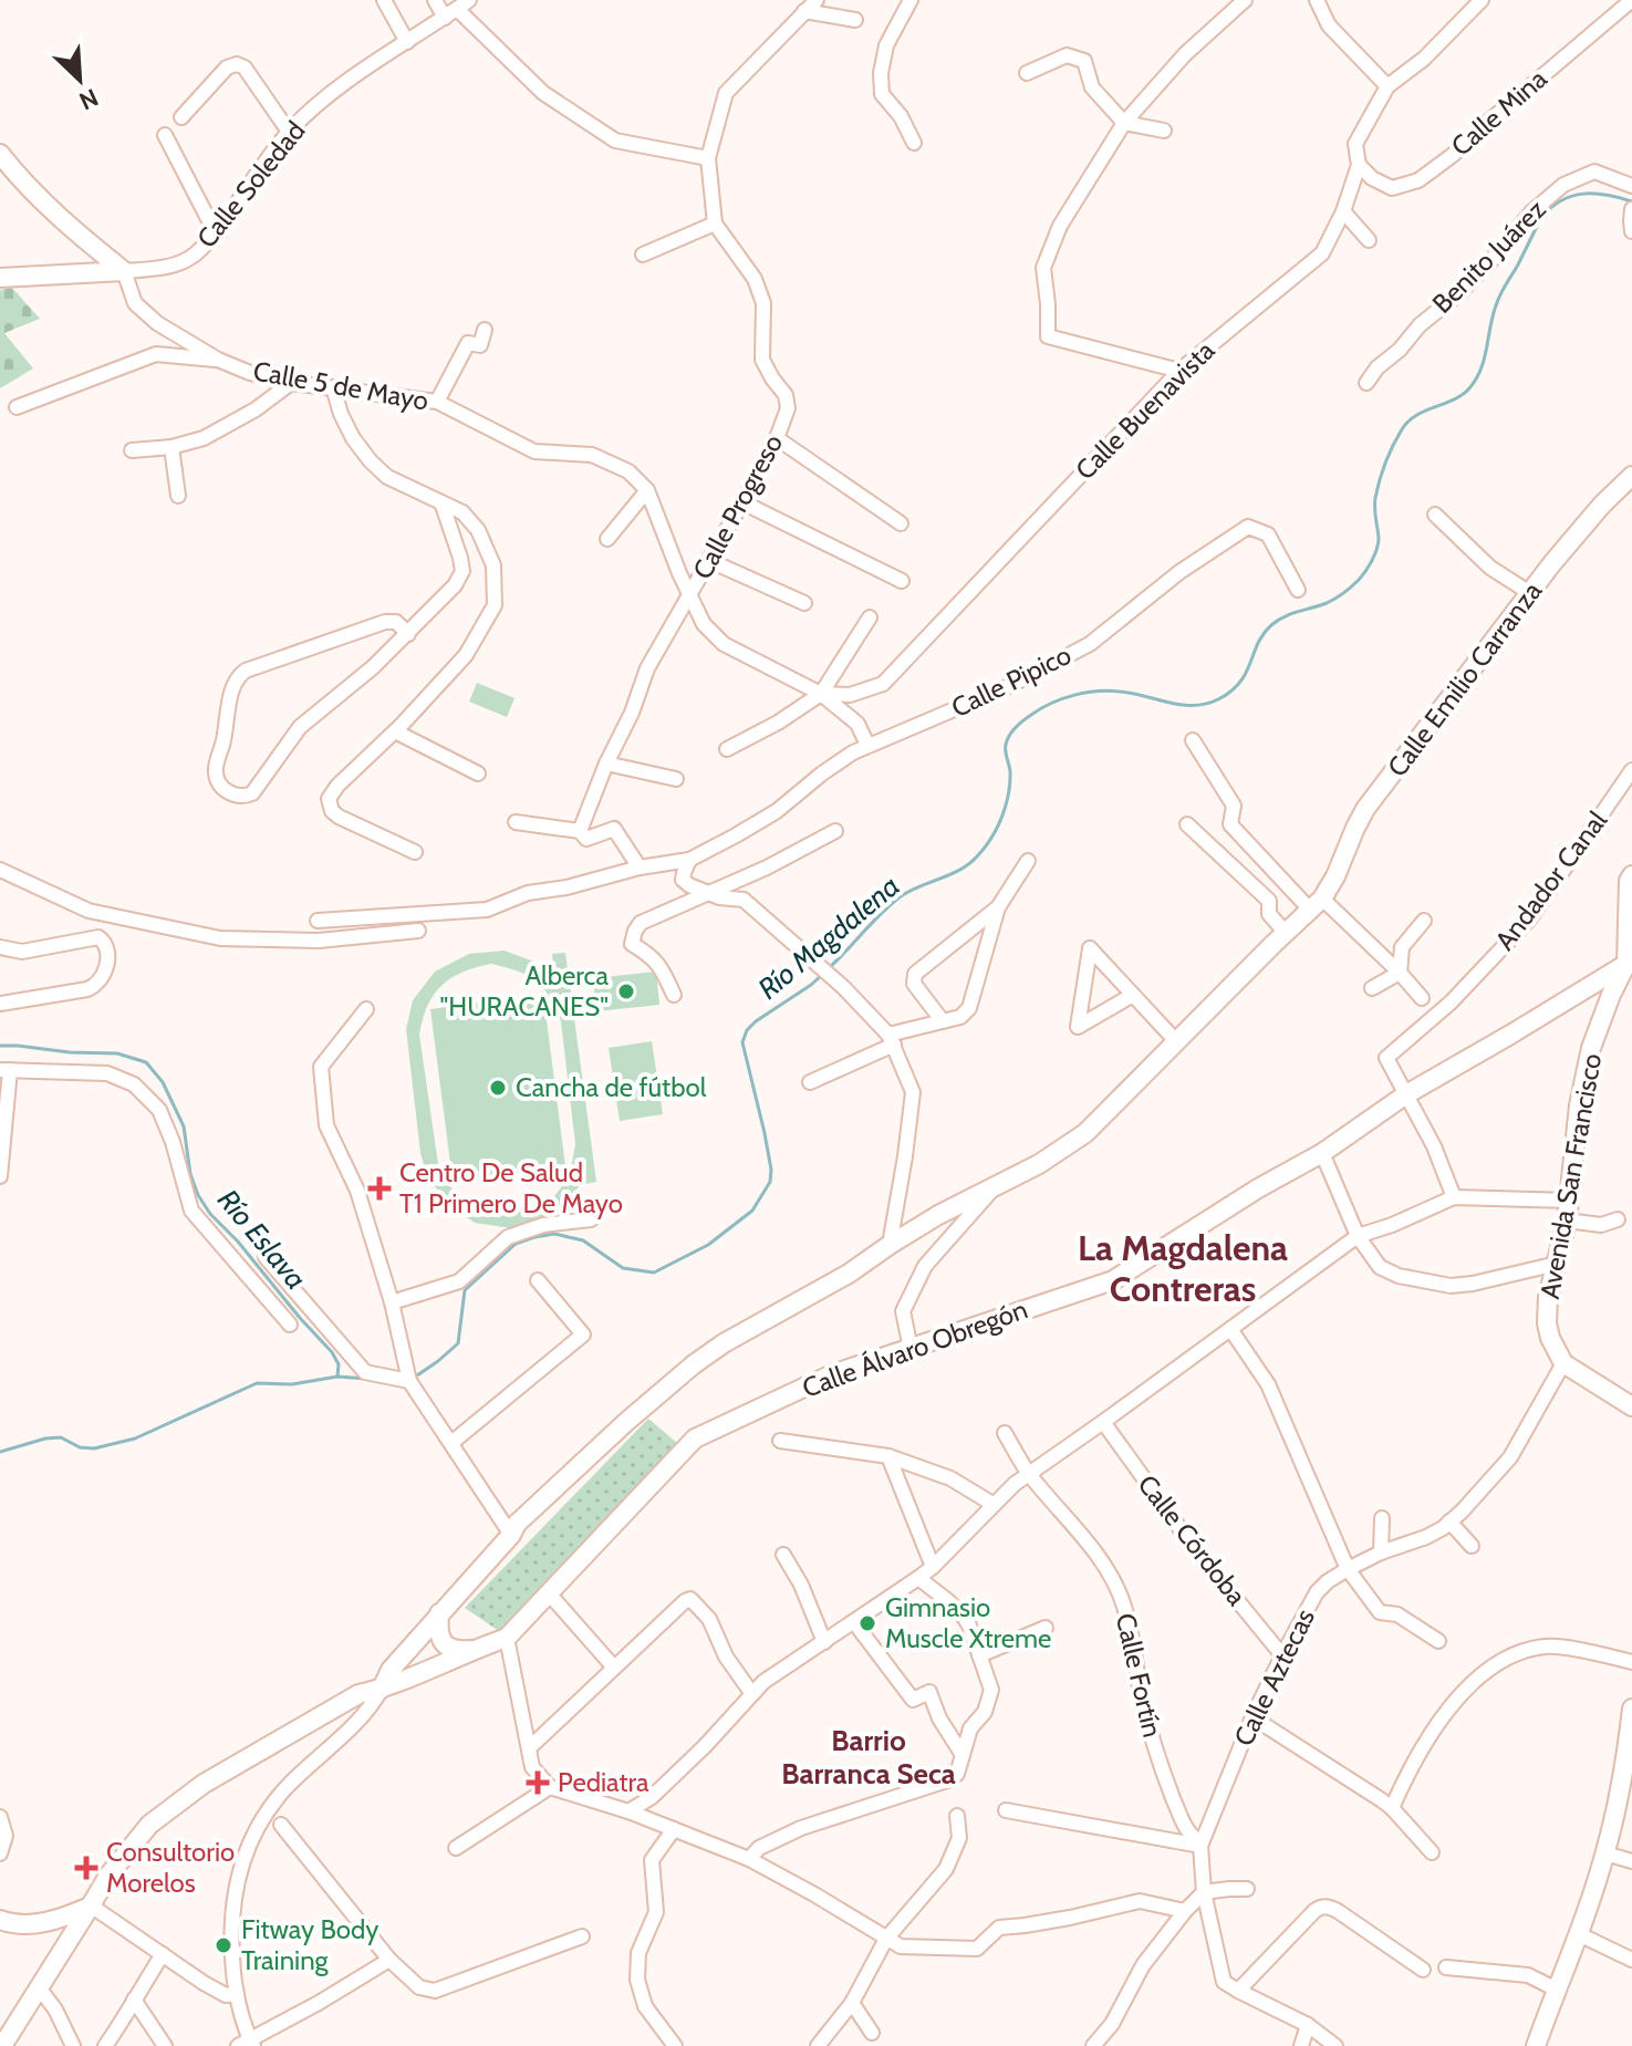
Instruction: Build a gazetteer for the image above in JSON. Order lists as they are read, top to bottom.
{
  "streets": {
    "street": [
      "Calle Mina",
      "Calle Soledad",
      "Benito Juárez",
      "Calle 5 de Mayo",
      "Calle Buenavista",
      "Calle Progreso",
      "Calle Emilio Carranza",
      "Calle Pipico",
      "Andador Canal",
      "Avenida San Francisco",
      "Calle Álvaro Obregón",
      "Calle Córdoba",
      "Calle Fortín",
      "Calle Aztecas"
    ]
  },
  "crossings": [
    ["Calle Mina", "Calle Buenavista"],
    ["Calle Soledad", "Calle 5 de Mayo"],
    ["Calle Emilio Carranza", "Calle Álvaro Obregón"],
    ["Andador Canal", "Calle Álvaro Obregón"],
    ["Avenida San Francisco", "Calle Álvaro Obregón"],
    ["Avenida San Francisco", "Calle Aztecas"],
    ["Calle Córdoba", "Calle Aztecas"],
    ["Calle Fortín", "Calle Aztecas"]
  ],
  "districts": ["La Magdalena Contreras", "Barrio Barranca Seca"],
  "water": ["Río Magdalena", "Río Eslava"],
  "places": {
    "other": [
      "Alberca \"HURACANES\"",
      "Cancha de fútbol",
      "Gimnasio Muscle Xtreme",
      "Fitway Body Training"
    ],
    "health": ["Centro De Salud T1 Primero De Mayo", "Pediatra", "Consultorio Morelos"]
  },
  "north": "bottom right"
}
